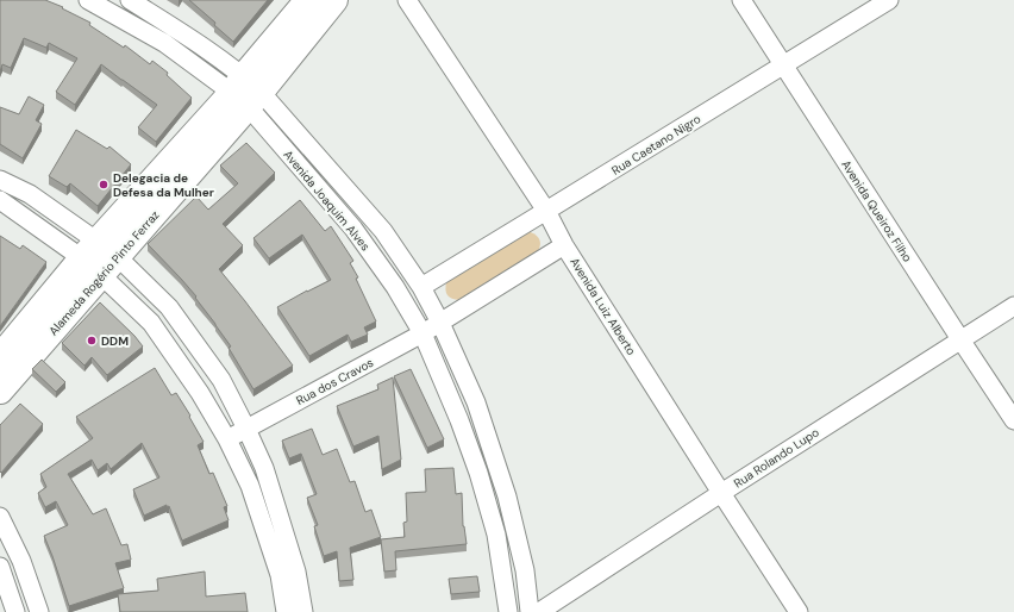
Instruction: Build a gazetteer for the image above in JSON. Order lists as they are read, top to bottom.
{
  "streets": {
    "street": [
      "Rua Caetano Nigro",
      "Avenida Joaquim Alves",
      "Avenida Queiroz Filho",
      "Alameda Rogério Pinto Ferraz",
      "Avenida Luiz Alberto",
      "Rua dos Cravos",
      "Rua Rolando Lupo"
    ]
  },
  "crossings": [
    ["Rua Caetano Nigro", "Avenida Joaquim Alves"],
    ["Rua Caetano Nigro", "Avenida Queiroz Filho"],
    ["Rua Caetano Nigro", "Avenida Luiz Alberto"],
    ["Avenida Joaquim Alves", "Alameda Rogério Pinto Ferraz"],
    ["Avenida Joaquim Alves", "Rua dos Cravos"],
    ["Avenida Queiroz Filho", "Rua Rolando Lupo"],
    ["Avenida Luiz Alberto", "Rua Rolando Lupo"]
  ],
  "places": ["Delegacia de Defesa da Mulher", "DDM"]
}
